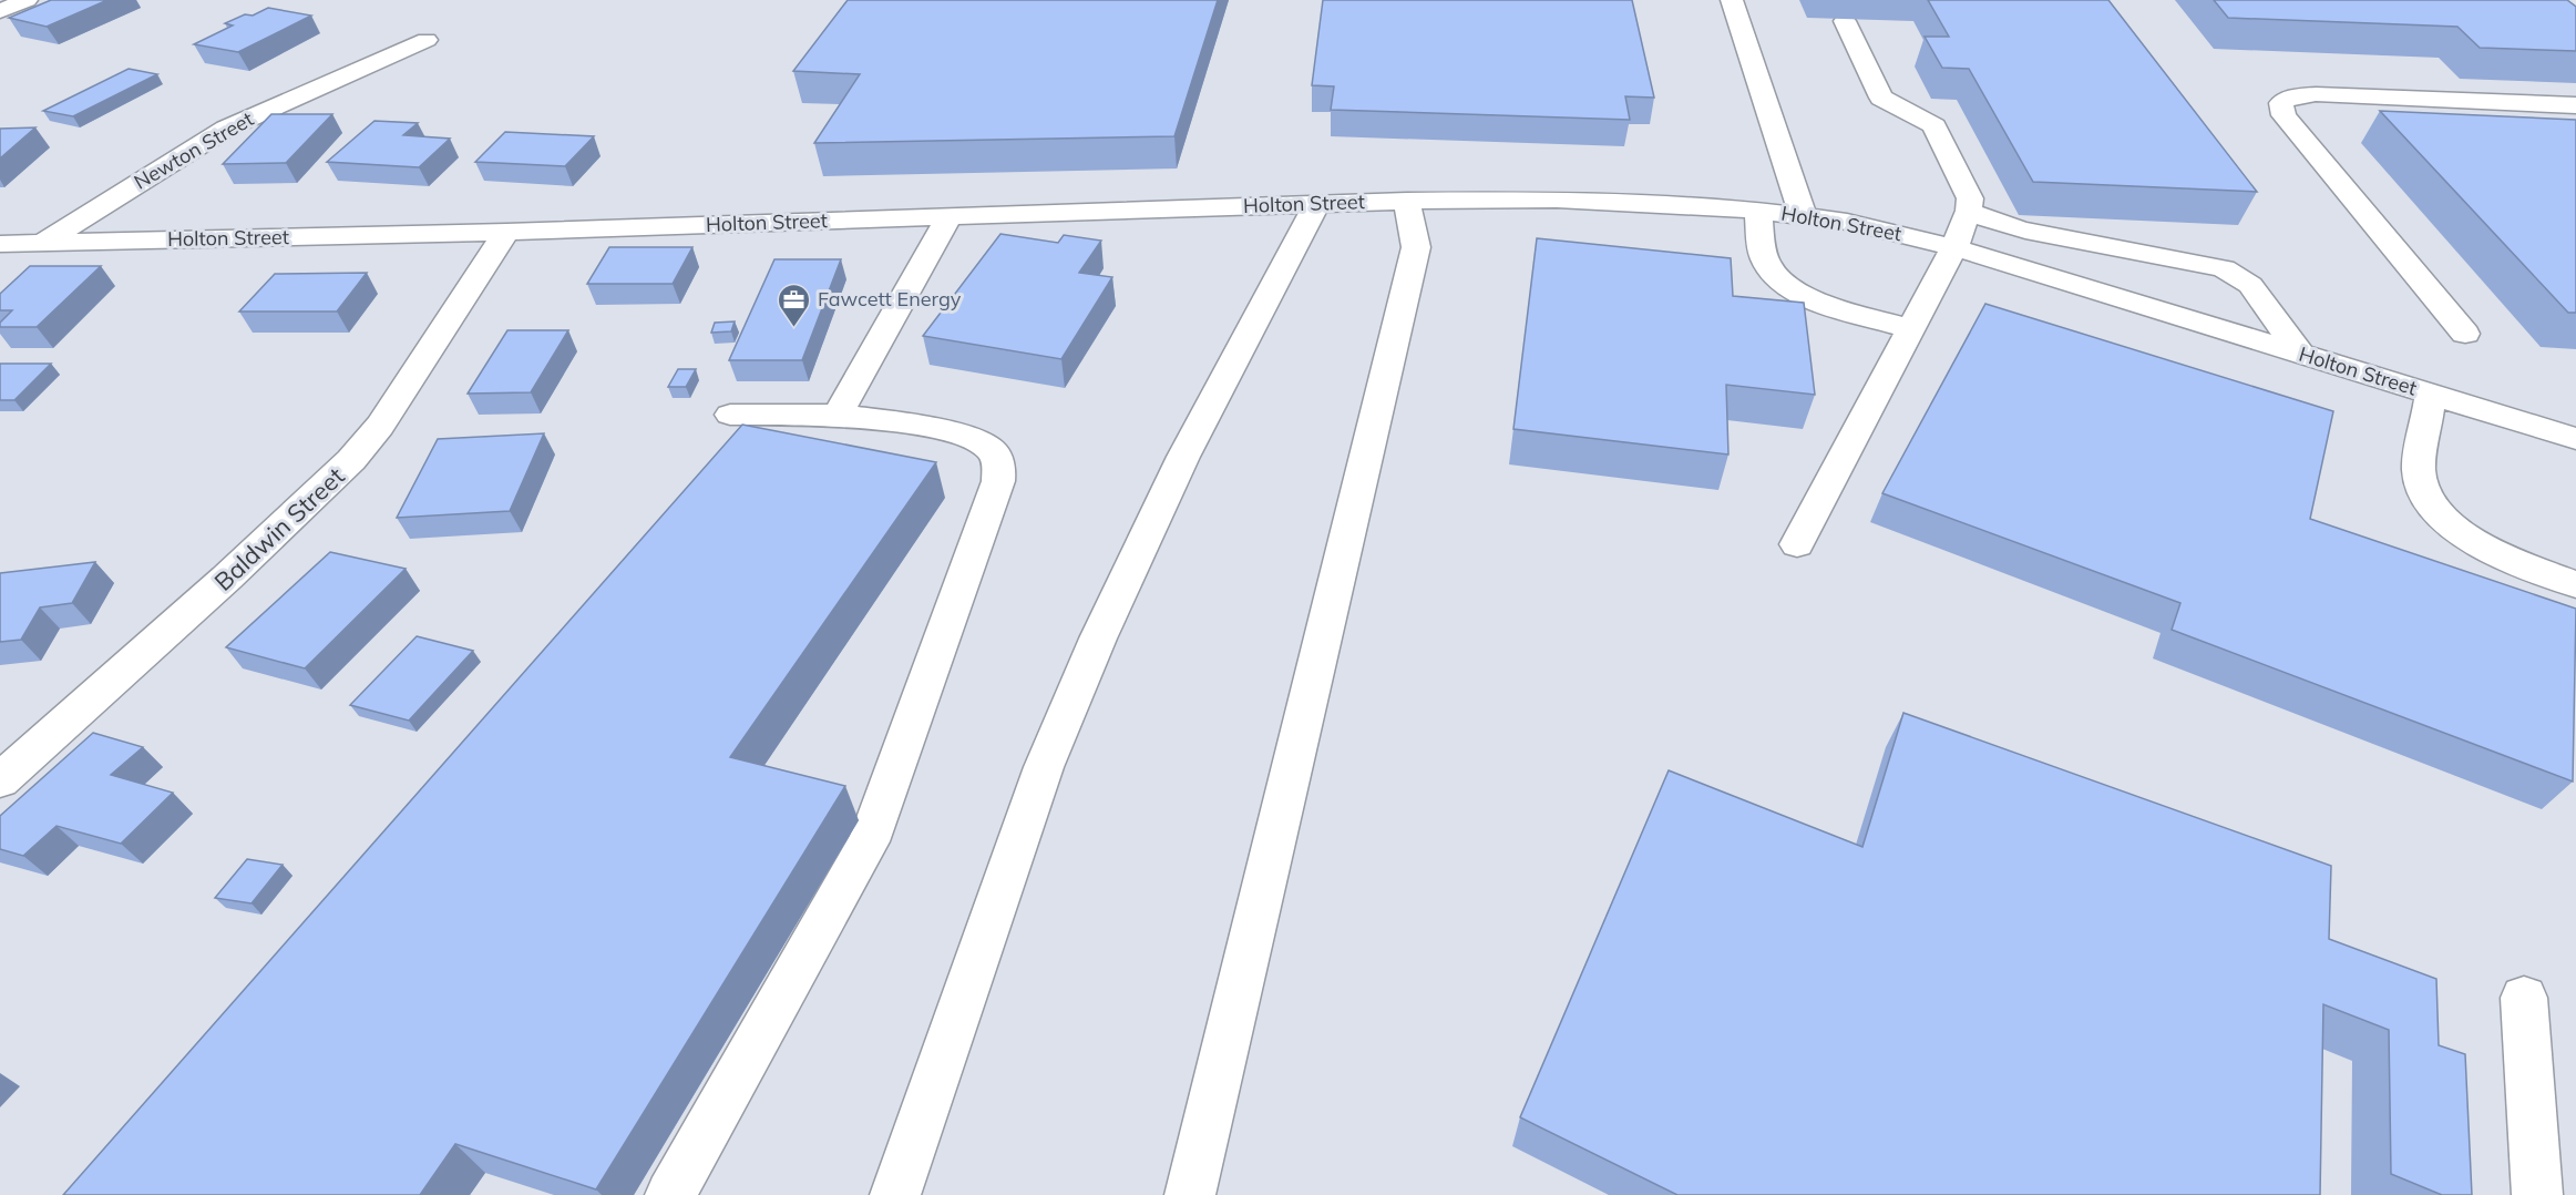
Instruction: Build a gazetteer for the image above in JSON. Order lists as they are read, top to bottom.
{
  "streets": {
    "street": ["Newton Street", "Holton Street", "Baldwin Street"]
  },
  "crossings": [
    ["Newton Street", "Holton Street"],
    ["Holton Street", "Baldwin Street"]
  ],
  "places": {
    "office": ["Fawcett Energy"]
  }
}
